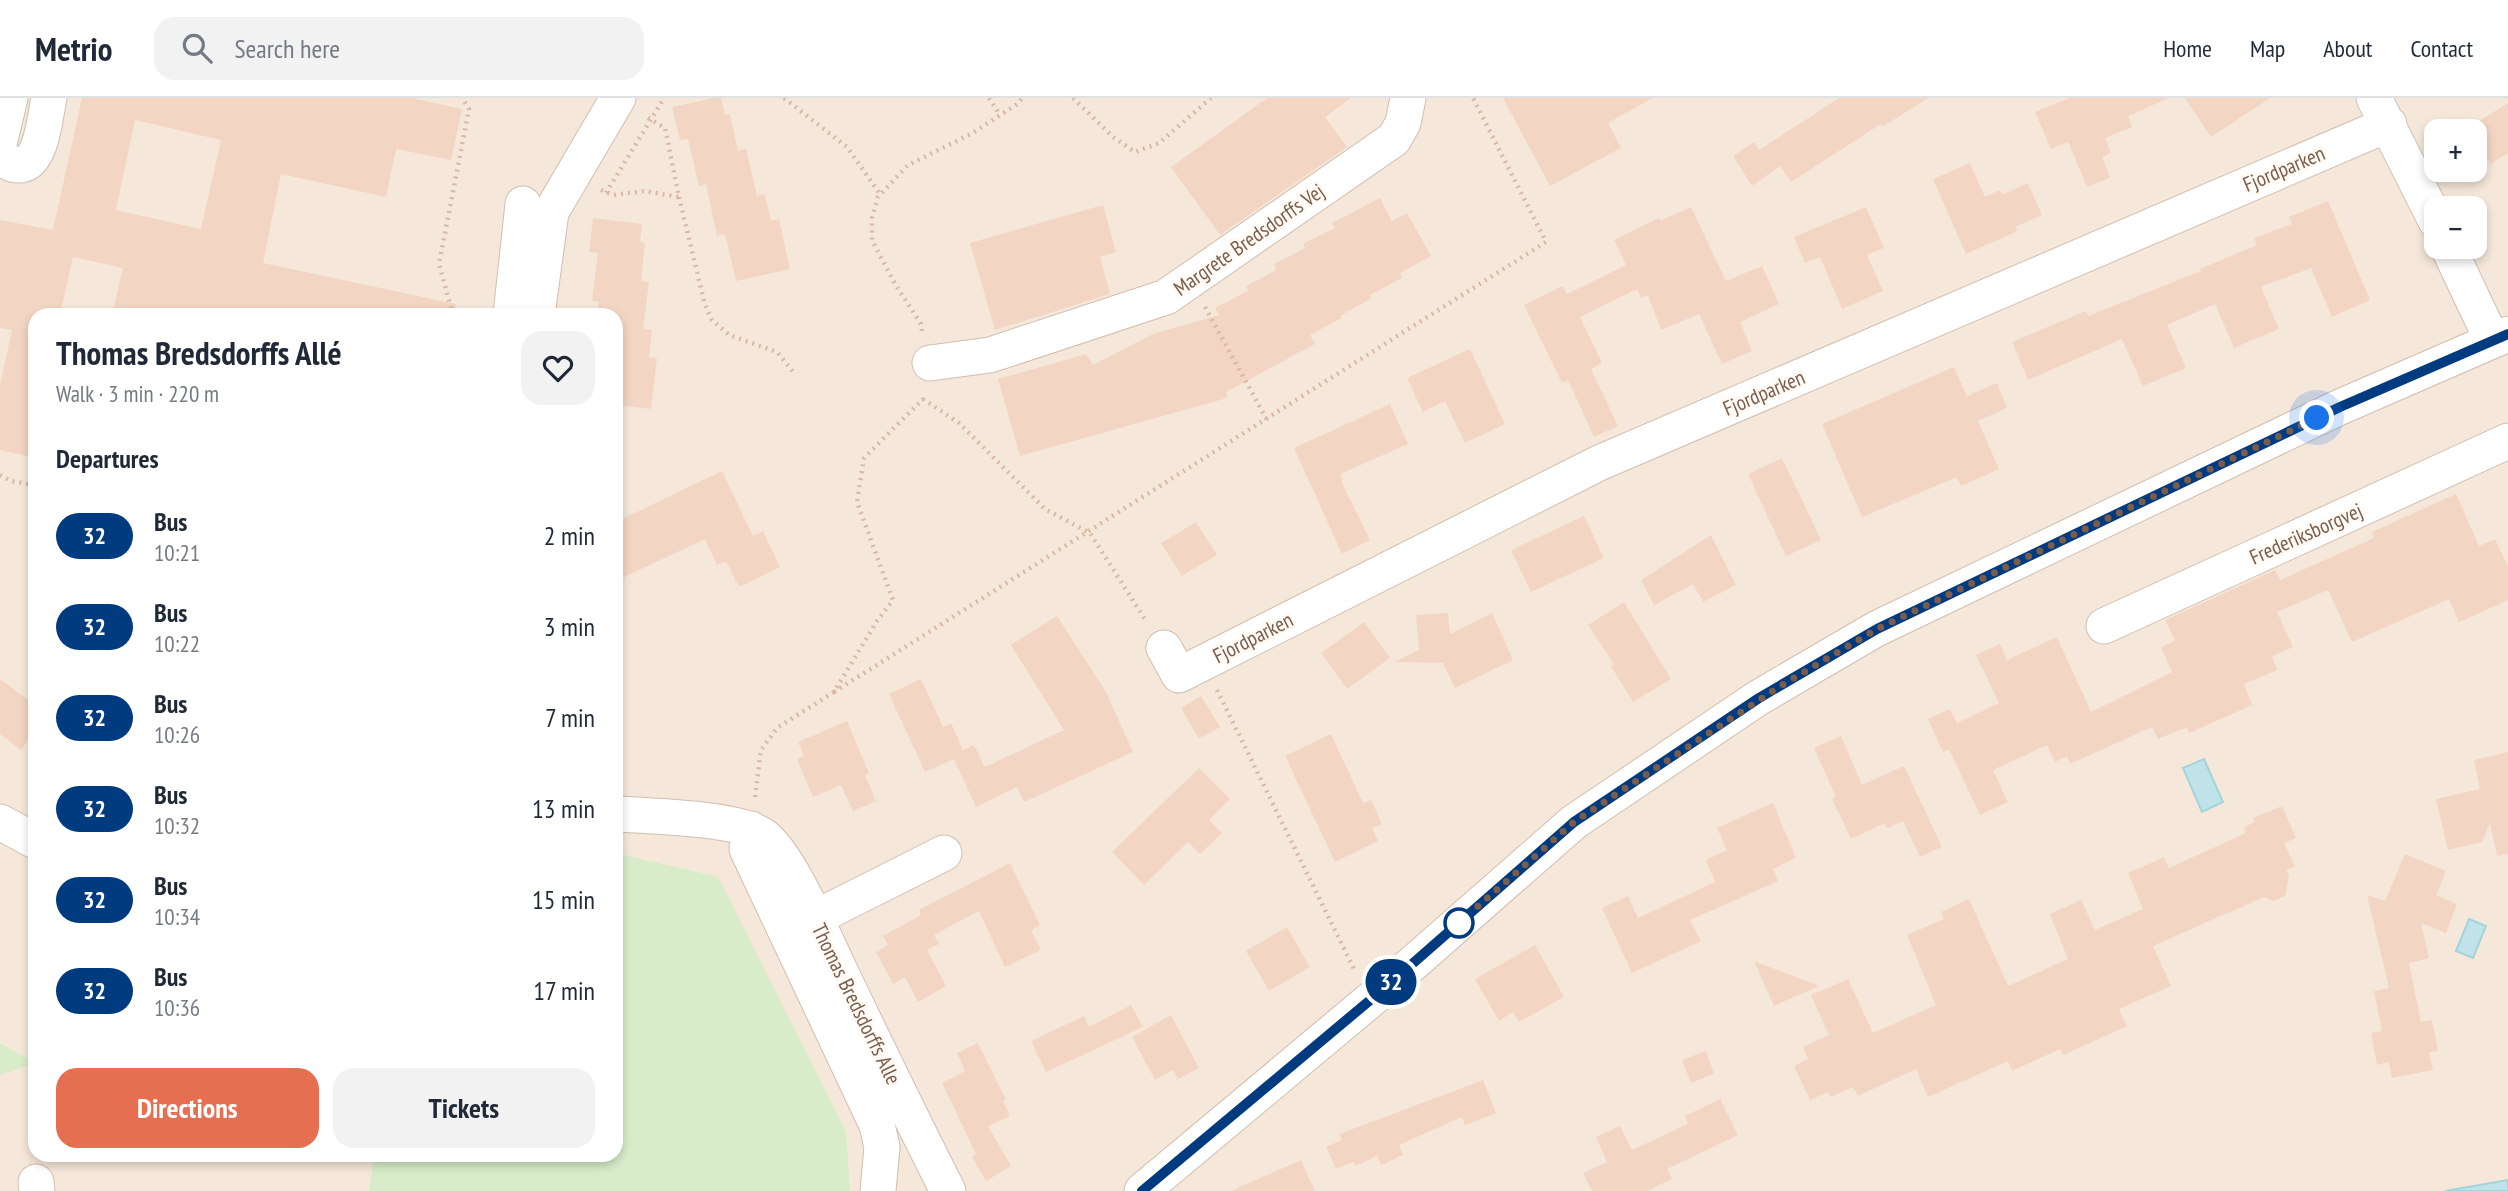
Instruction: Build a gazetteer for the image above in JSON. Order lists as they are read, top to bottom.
{
  "streets": {
    "street": [
      "Fjordparken",
      "Margrete Bredsdorffs Vej",
      "Frederiksborgvej",
      "Thomas Bredsdorffs Alle"
    ]
  },
  "lines": ["bus line 32"],
  "page": {
    "header": "Metrio",
    "search": "Search here",
    "nav": [
      "Home",
      "Map",
      "About",
      "Contact"
    ],
    "on_map": "32",
    "map_buttons": ["+", "−"],
    "heading": [
      ["Thomas Bredsdorffs Allé", "Walk · 3 min · 220 m"],
      "Departures"
    ],
    "list": [
      {
        "mark": "32",
        "name": "Bus",
        "note": "10:21",
        "value": "2 min"
      },
      {
        "mark": "32",
        "name": "Bus",
        "note": "10:22",
        "value": "3 min"
      },
      {
        "mark": "32",
        "name": "Bus",
        "note": "10:26",
        "value": "7 min"
      },
      {
        "mark": "32",
        "name": "Bus",
        "note": "10:32",
        "value": "13 min"
      },
      {
        "mark": "32",
        "name": "Bus",
        "note": "10:34",
        "value": "15 min"
      },
      {
        "mark": "32",
        "name": "Bus",
        "note": "10:36",
        "value": "17 min"
      }
    ],
    "buttons": ["Directions", "Tickets"]
  }
}
